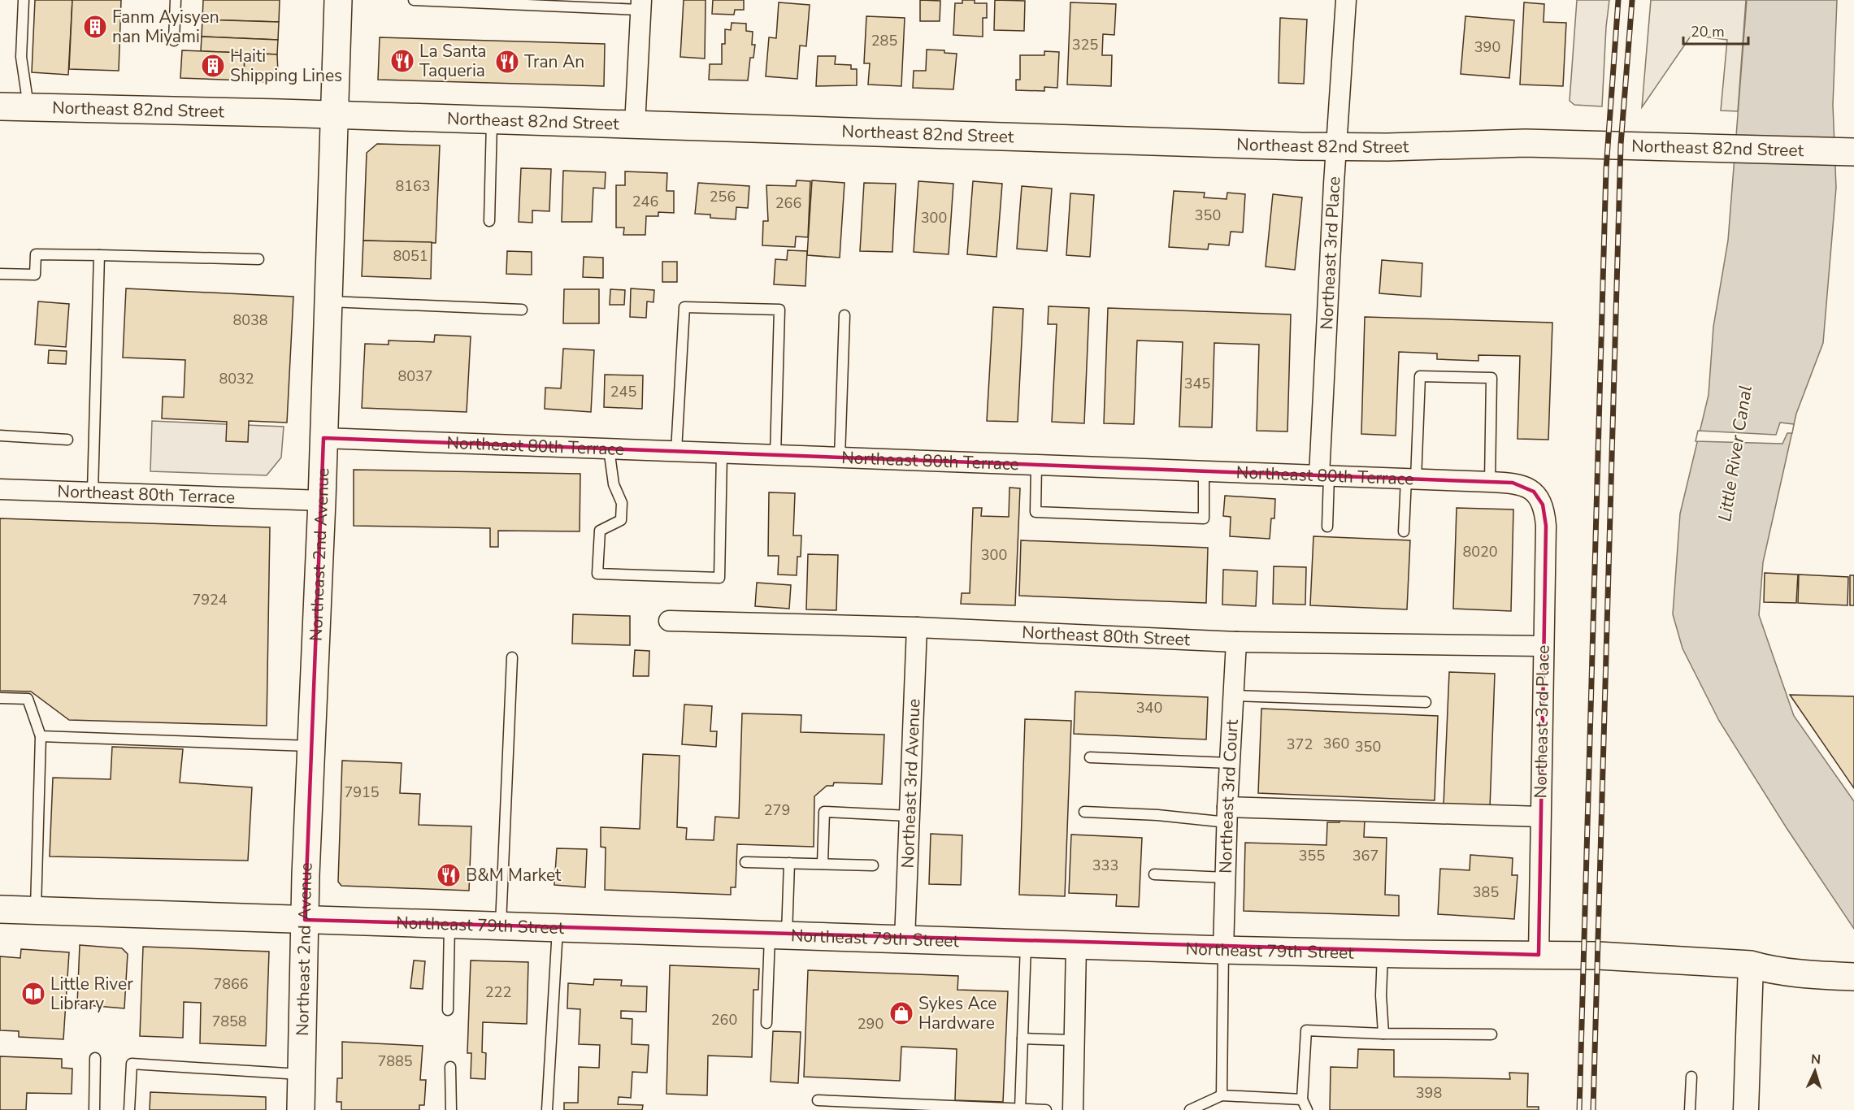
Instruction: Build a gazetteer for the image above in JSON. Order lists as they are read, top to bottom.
{
  "streets": {
    "main road": ["Northeast 82nd Street", "Northeast 2nd Avenue", "Northeast 79th Street"],
    "street": [
      "Northeast 3rd Place",
      "Northeast 80th Terrace",
      "Northeast 80th Street",
      "Northeast 3rd Avenue",
      "Northeast 3rd Court"
    ]
  },
  "crossings": [
    ["Northeast 82nd Street", "Northeast 3rd Place"],
    ["Northeast 82nd Street", "Northeast 2nd Avenue"],
    ["Northeast 3rd Place", "Northeast 80th Terrace"],
    ["Northeast 3rd Place", "Northeast 80th Street"],
    ["Northeast 3rd Place", "Northeast 79th Street"],
    ["Northeast 80th Terrace", "Northeast 2nd Avenue"],
    ["Northeast 2nd Avenue", "Northeast 79th Street"],
    ["Northeast 80th Street", "Northeast 3rd Avenue"],
    ["Northeast 80th Street", "Northeast 3rd Court"],
    ["Northeast 3rd Avenue", "Northeast 79th Street"],
    ["Northeast 3rd Court", "Northeast 79th Street"]
  ],
  "water": ["Little River Canal"],
  "places": {
    "building": ["Fanm Ayisyen nan Miyami", "Haiti Shipping Lines"],
    "restaurant": ["La Santa Taqueria", "Tran An", "B&M Market"],
    "library": ["Little River Library"],
    "shop": ["Sykes Ace Hardware"]
  },
  "house_numbers": [
    "285",
    "325",
    "390",
    "8163",
    "256",
    "246",
    "266",
    "350",
    "300",
    "8051",
    "8038",
    "8037",
    "8032",
    "345",
    "245",
    "8020",
    "300",
    "7924",
    "340",
    "360",
    "372",
    "350",
    "7915",
    "279",
    "355",
    "367",
    "333",
    "385",
    "7866",
    "222",
    "260",
    "7858",
    "290",
    "7885",
    "398"
  ],
  "scale_bar": "20 m",
  "north": "top"
}
